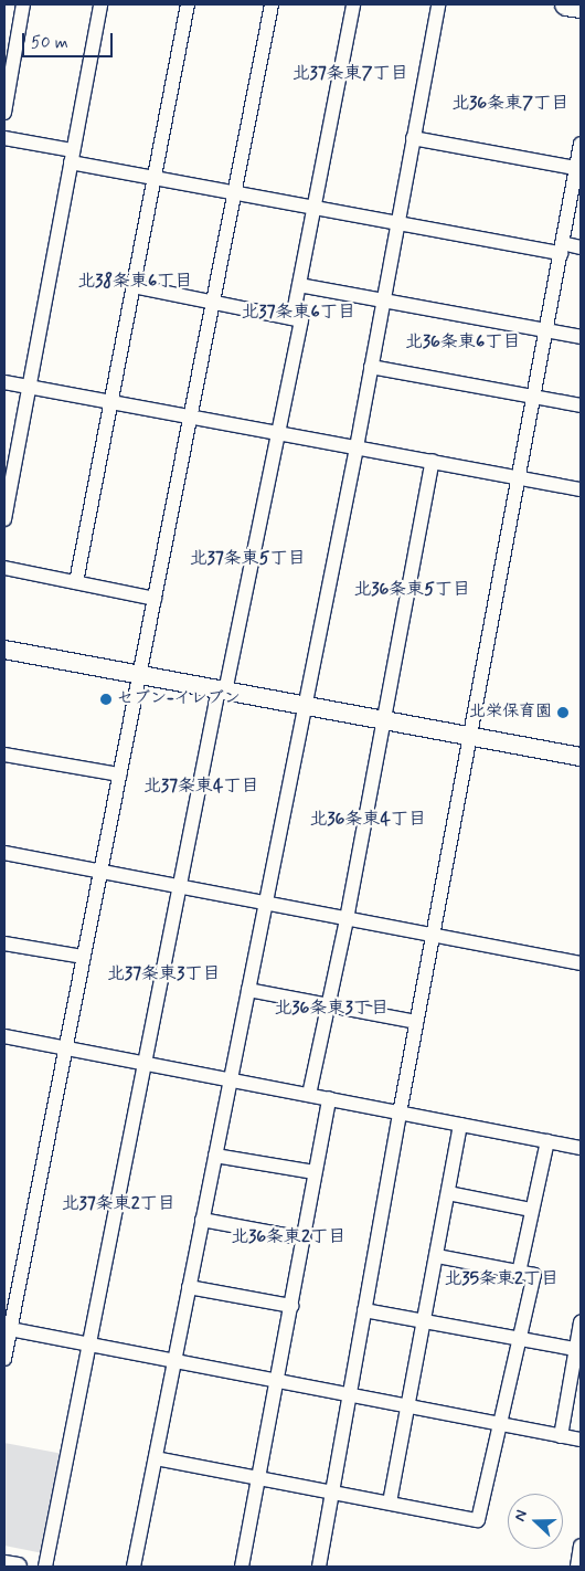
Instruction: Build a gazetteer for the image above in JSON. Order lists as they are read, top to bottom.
{
  "districts": [
    "北37条東7丁目",
    "北36条東7丁目",
    "北38条東6丁目",
    "北37条東6丁目",
    "北36条東6丁目",
    "北37条東5丁目",
    "北36条東5丁目",
    "北37条東4丁目",
    "北36条東4丁目",
    "北37条東3丁目",
    "北36条東3丁目",
    "北37条東2丁目",
    "北36条東2丁目",
    "北35条東2丁目"
  ],
  "places": ["セブン-イレブン", "北栄保育園"],
  "scale_bar": "50 m",
  "north": "left"
}
